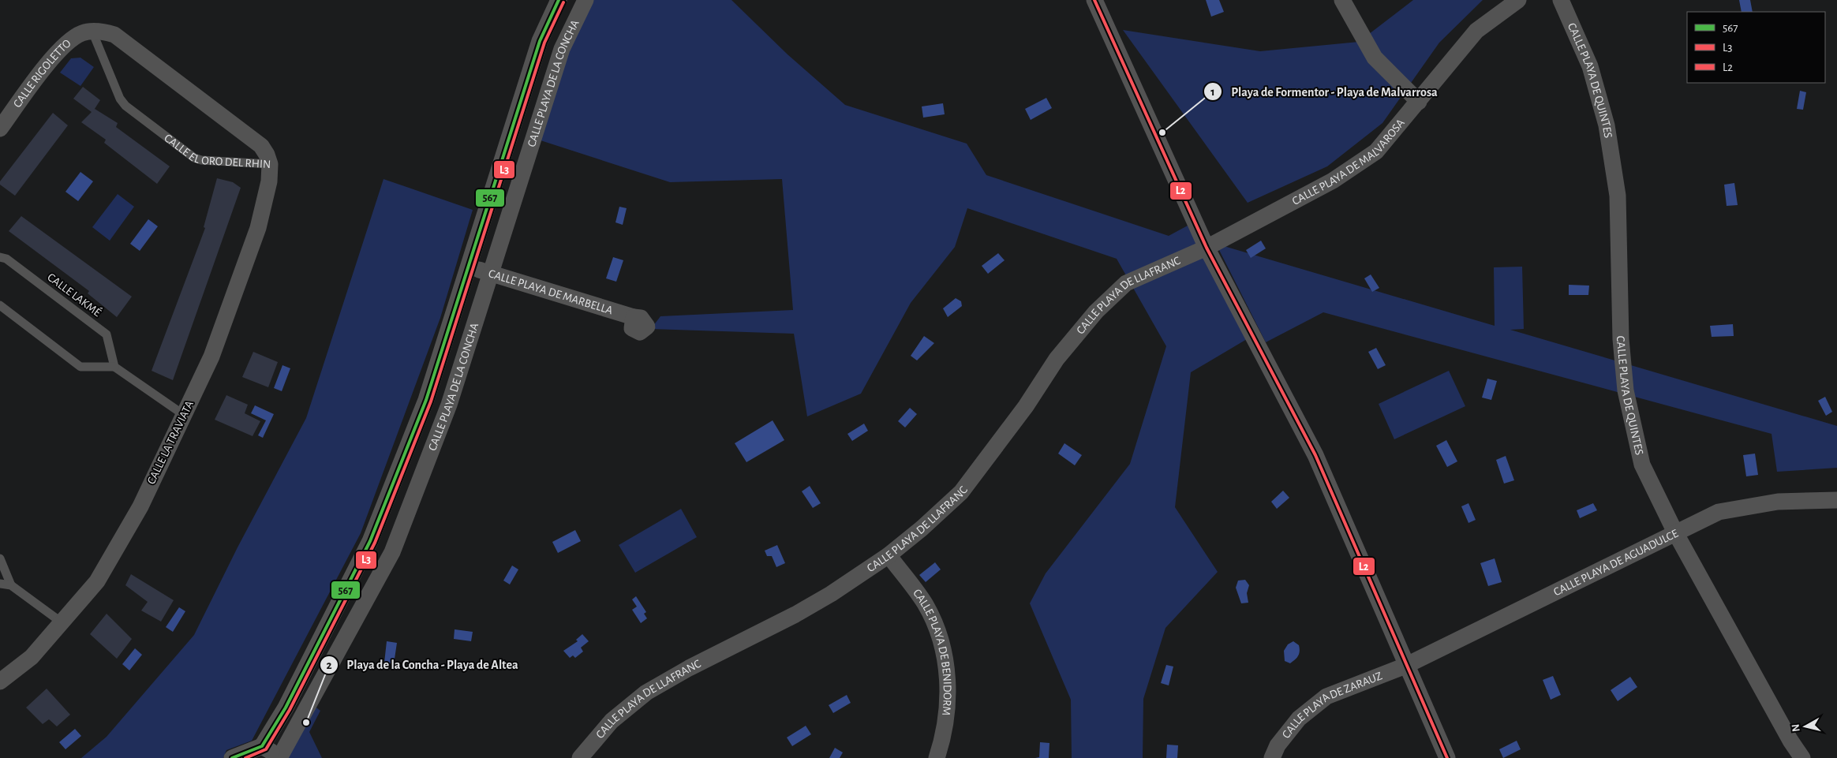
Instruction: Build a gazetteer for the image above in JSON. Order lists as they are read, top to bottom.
{
  "streets": {
    "street": [
      "CALLE RIGOLETTO",
      "CALLE PLAYA DE QUINTES",
      "CALLE PLAYA DE LA CONCHA",
      "CALLE EL ORO DEL RHIN",
      "CALLE PLAYA DE MALVAROSA",
      "CALLE PLAYA DE MARBELLA",
      "CALLE PLAYA DE LLAFRANC",
      "CALLE LA TRAVIATA",
      "CALLE PLAYA DE AGUADULCE",
      "CALLE PLAYA DE BENIDORM",
      "CALLE PLAYA DE ZARAUZ"
    ],
    "lane": ["CALLE LAKMÉ"]
  },
  "crossings": [
    ["CALLE RIGOLETTO", "CALLE EL ORO DEL RHIN"],
    ["CALLE PLAYA DE QUINTES", "CALLE PLAYA DE AGUADULCE"],
    ["CALLE PLAYA DE LA CONCHA", "CALLE PLAYA DE MARBELLA"],
    ["CALLE EL ORO DEL RHIN", "CALLE LA TRAVIATA"],
    ["CALLE PLAYA DE MALVAROSA", "CALLE PLAYA DE LLAFRANC"],
    ["CALLE PLAYA DE LLAFRANC", "CALLE PLAYA DE BENIDORM"],
    ["CALLE PLAYA DE AGUADULCE", "CALLE PLAYA DE ZARAUZ"]
  ],
  "places": ["Playa de Formentor - Playa de Malvarrosa", "Playa de la Concha - Playa de Altea"],
  "lines": ["transit line 567", "transit line L2", "transit line L3"],
  "legend": ["567", "L3", "L2"],
  "north": "left"
}
